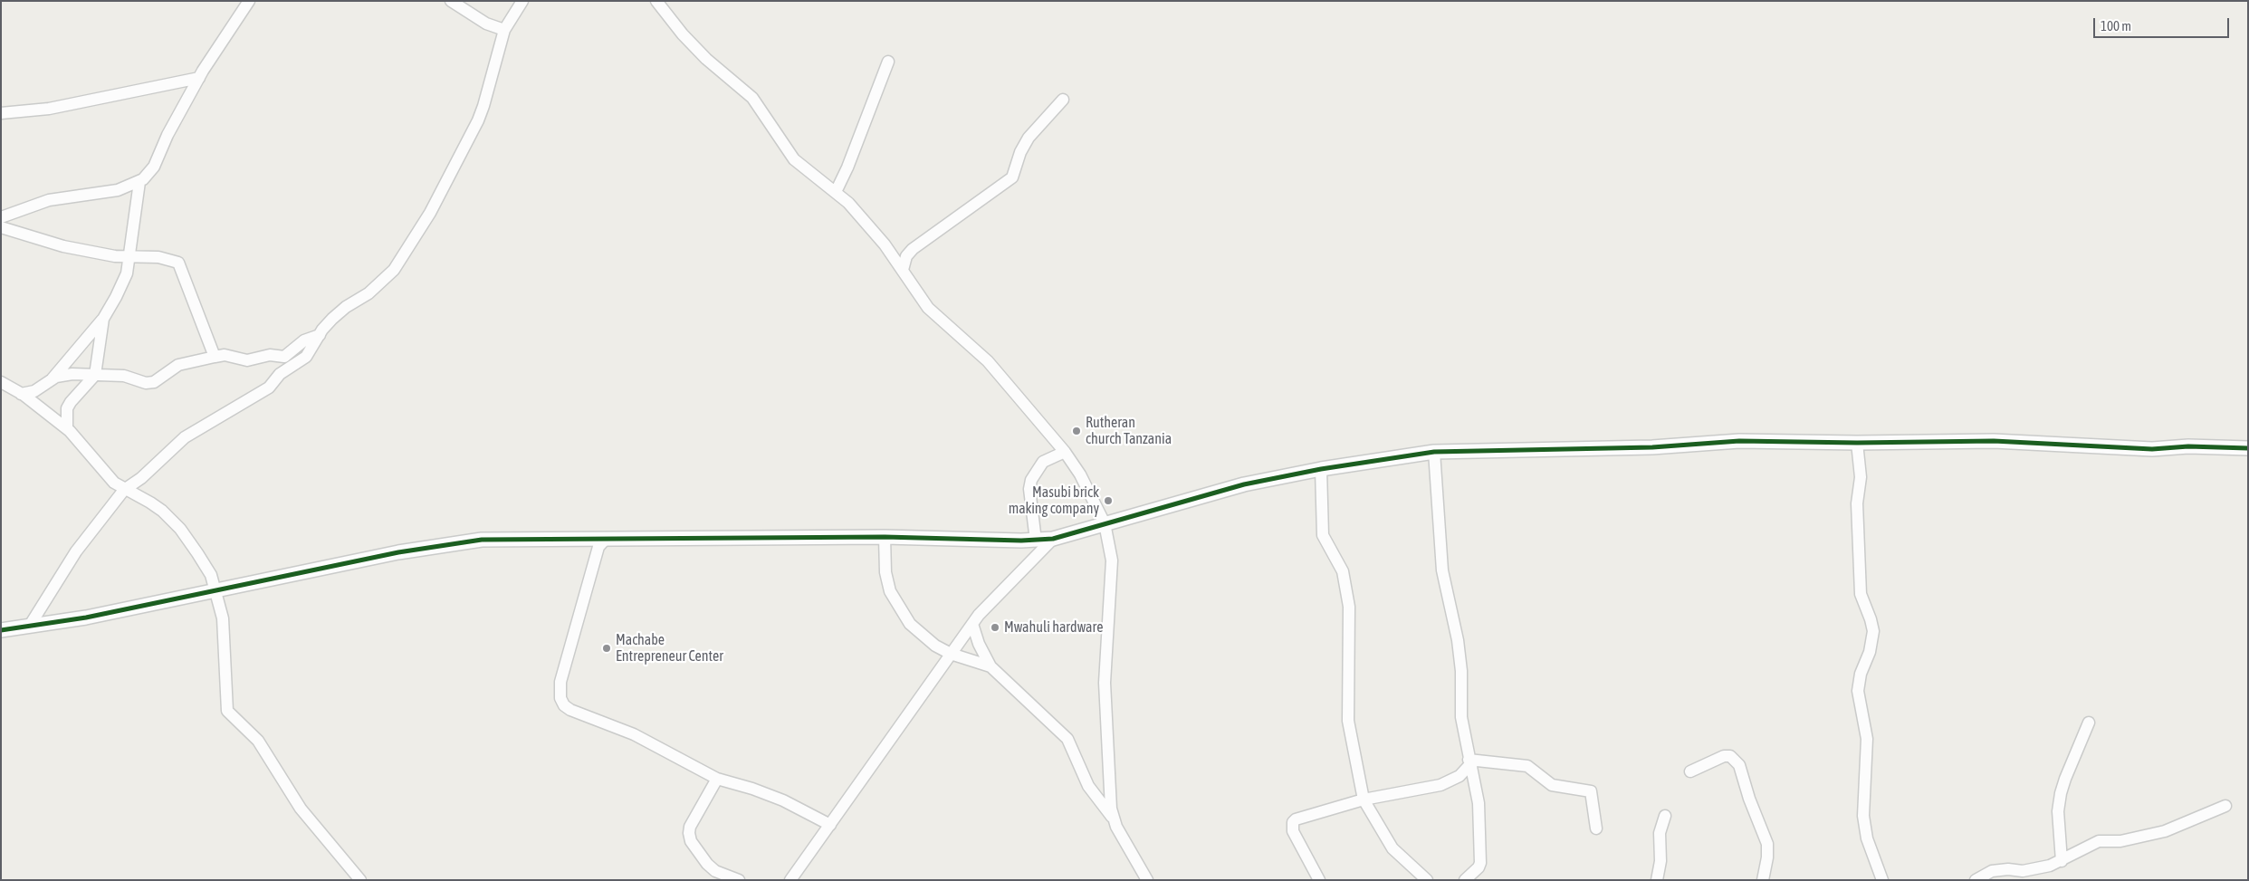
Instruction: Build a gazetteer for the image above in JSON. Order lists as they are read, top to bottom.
{
  "places": [
    "Rutheran church Tanzania",
    "Masubi brick making company",
    "Mwahuli hardware",
    "Machabe Entrepreneur Center"
  ],
  "scale_bar": "100 m"
}
